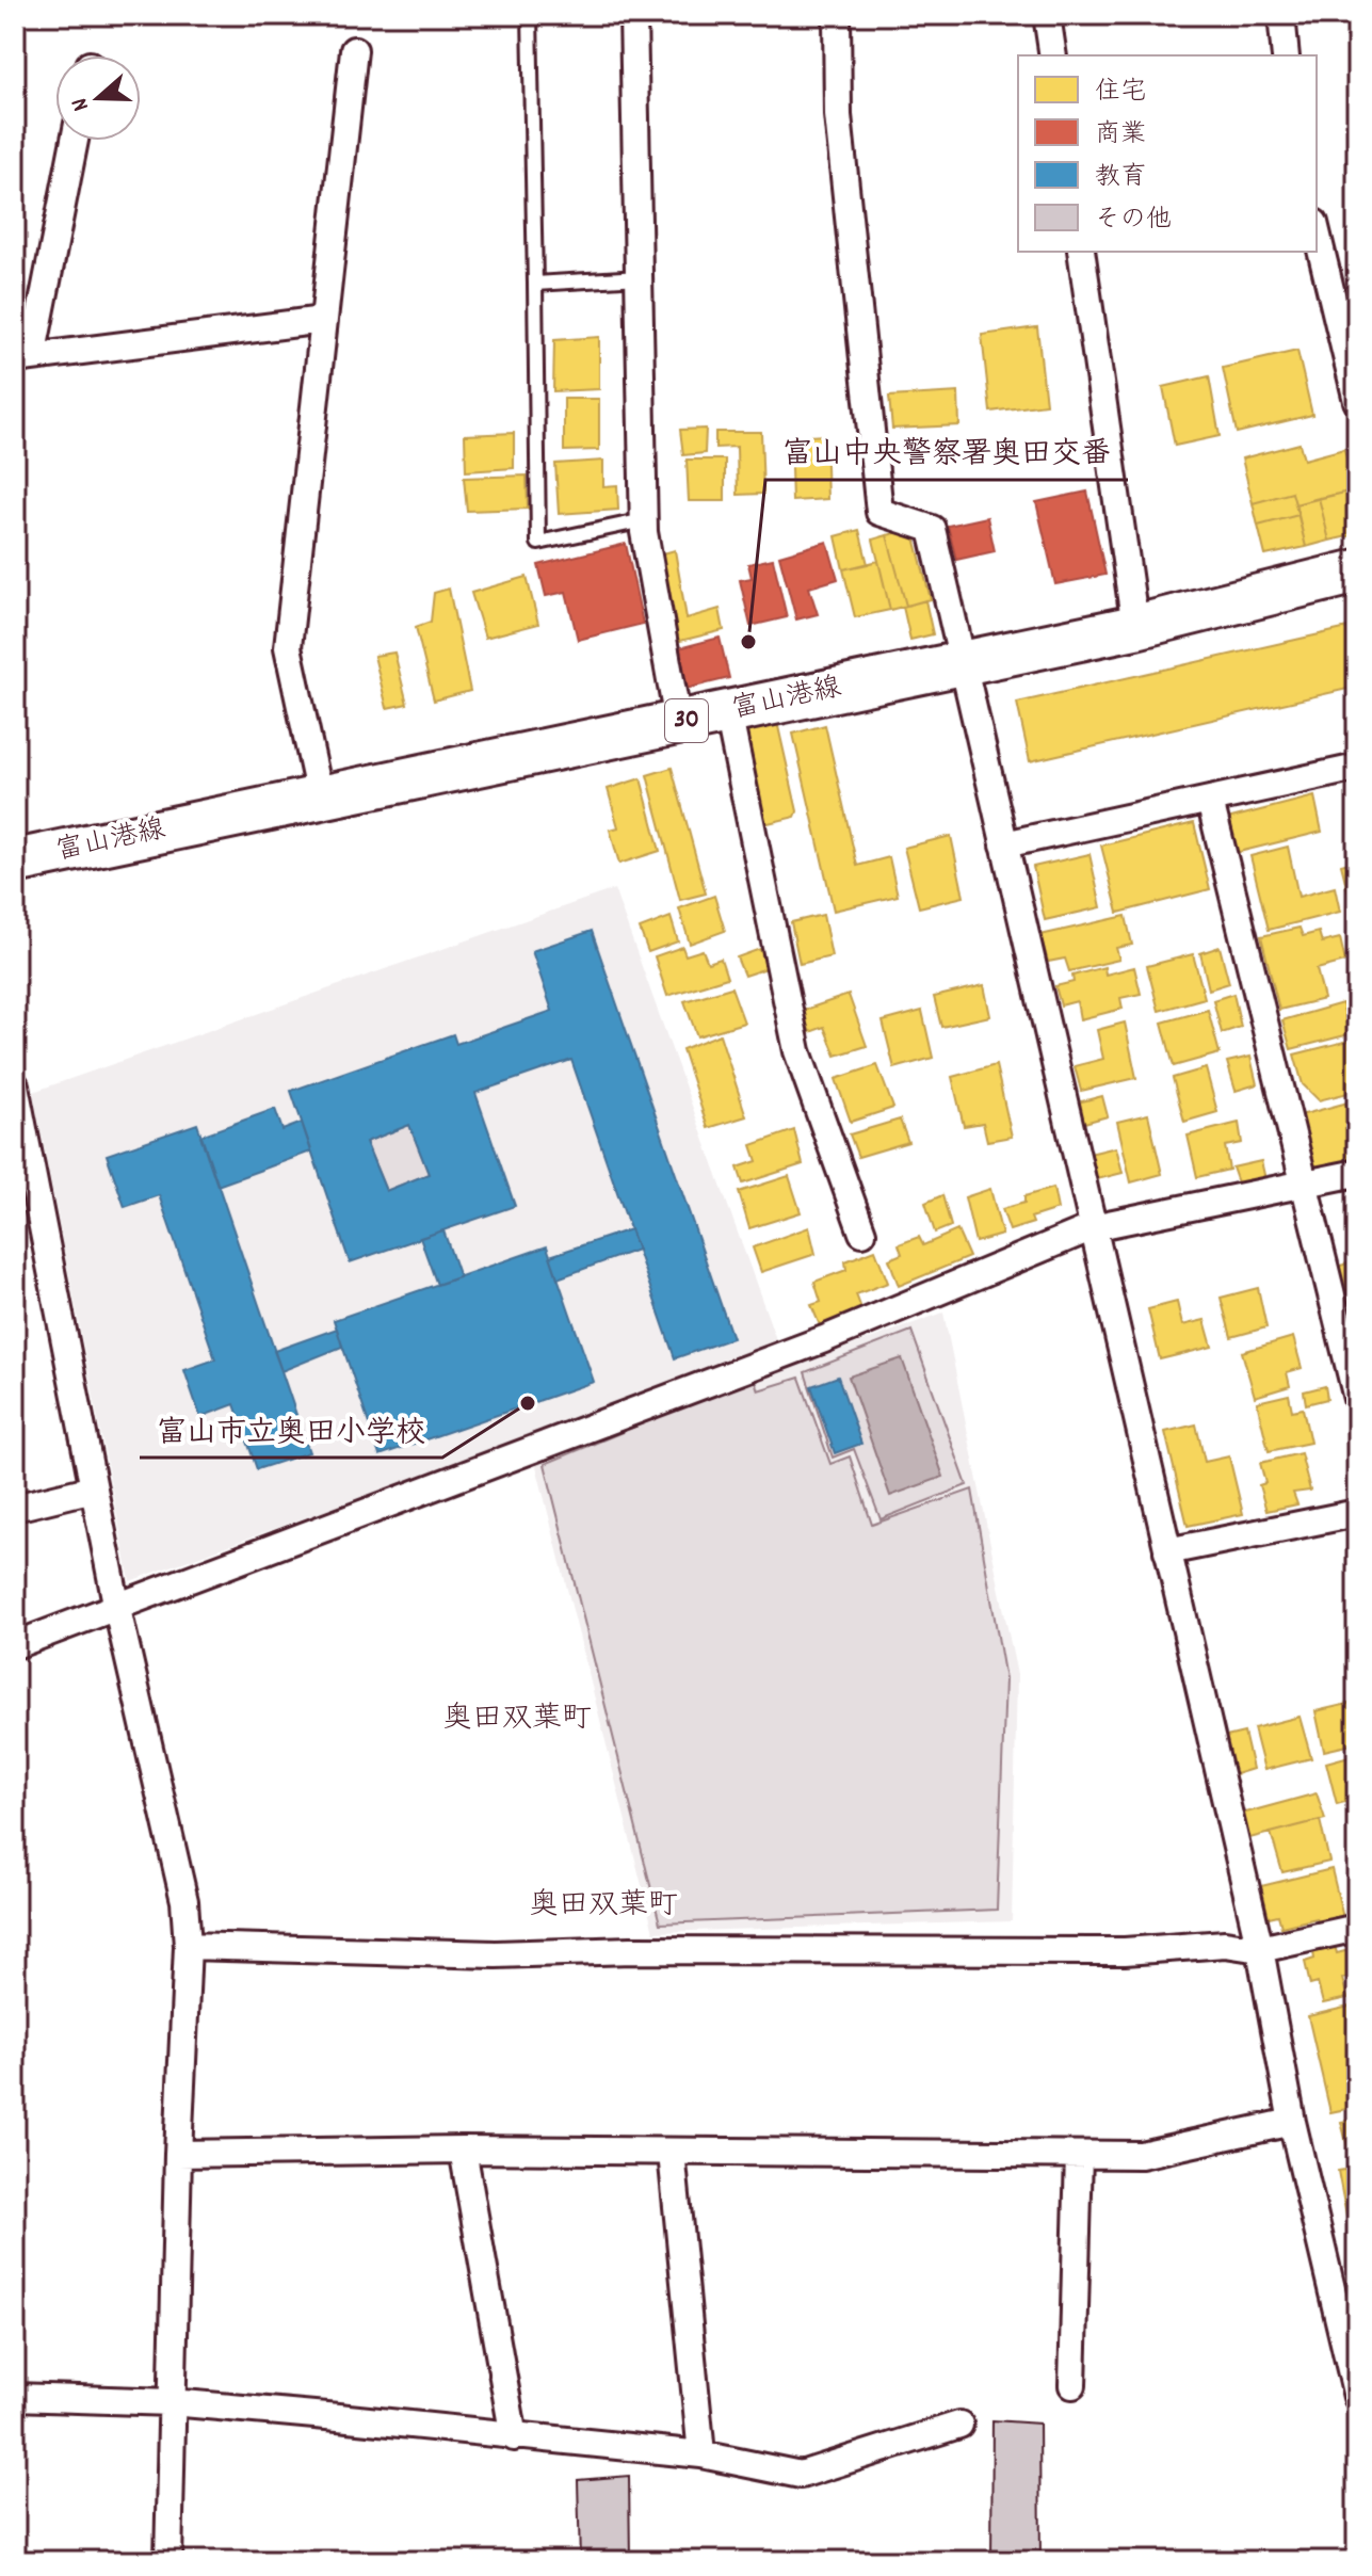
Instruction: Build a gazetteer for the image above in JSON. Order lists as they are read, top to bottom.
{
  "streets": {
    "main road": ["富山港線", "30"]
  },
  "districts": ["奥田双葉町", "奥田双葉町"],
  "places": ["富山中央警察署奥田交番", "富山市立奥田小学校"],
  "legend": [
    "住宅",
    "商業",
    "教育",
    "その他"
  ],
  "north": "left"
}
